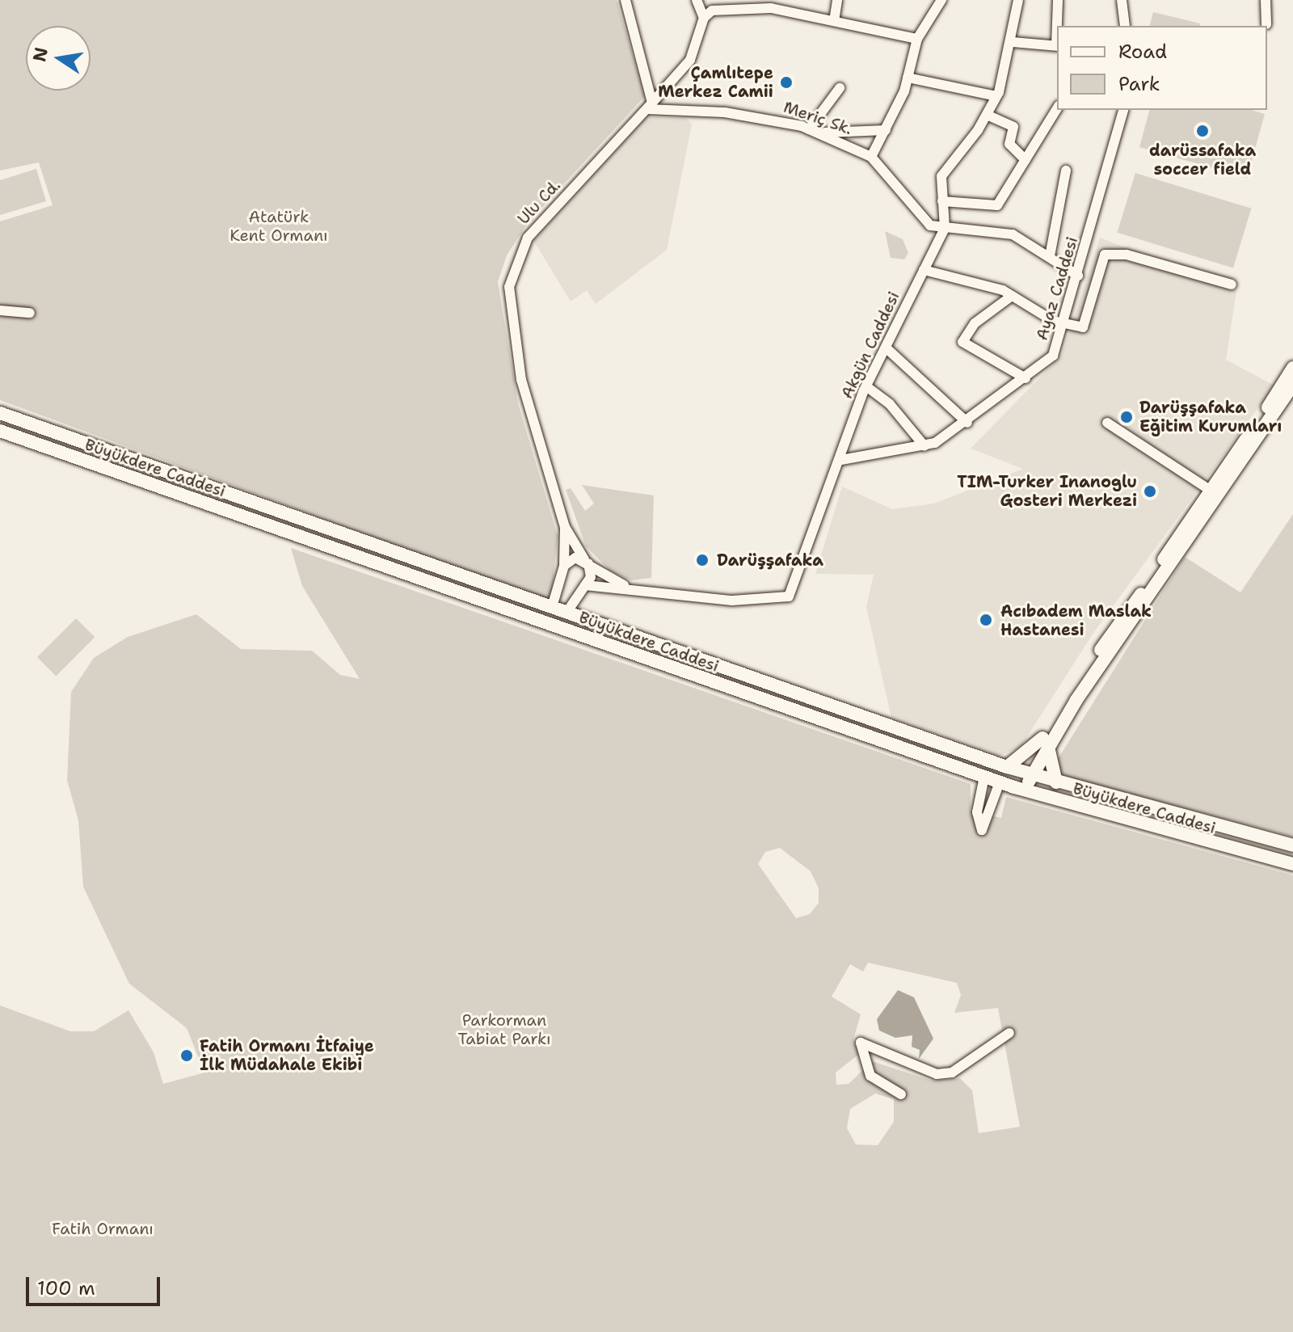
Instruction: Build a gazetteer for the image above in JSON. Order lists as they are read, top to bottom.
{
  "streets": {
    "main road": ["Büyükdere Caddesi"],
    "street": [
      "Meriç Sk.",
      "Ulu Cd.",
      "Ayaz Caddesi",
      "Akgün Caddesi"
    ]
  },
  "crossings": [
    ["Meriç Sk.", "Ulu Cd."],
    ["Meriç Sk.", "Akgün Caddesi"],
    ["Ulu Cd.", "Akgün Caddesi"],
    ["Ulu Cd.", "Büyükdere Caddesi"],
    ["Ayaz Caddesi", "Akgün Caddesi"]
  ],
  "parks": ["Atatürk Kent Ormanı", "Parkorman Tabiat Parkı", "Fatih Ormanı"],
  "places": [
    "Çamlıtepe Merkez Camii",
    "darüssafaka soccer field",
    "Darüşşafaka Eğitim Kurumları",
    "TIM-Turker Inanoglu Gosteri Merkezi",
    "Darüşşafaka",
    "Acıbadem Maslak Hastanesi",
    "Fatih Ormanı İtfaiye İlk Müdahale Ekibi"
  ],
  "legend": ["Road", "Park"],
  "scale_bar": "100 m",
  "north": "left"
}
